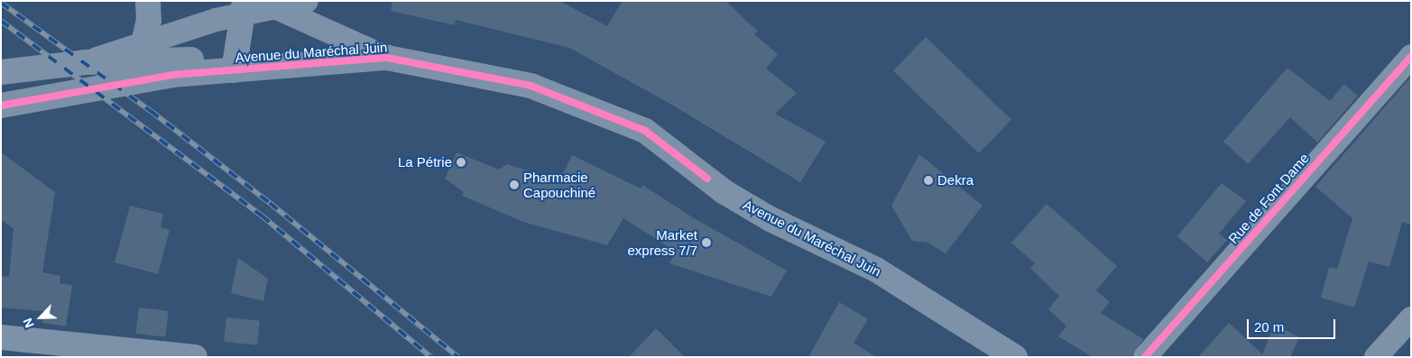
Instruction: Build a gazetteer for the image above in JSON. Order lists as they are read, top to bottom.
{
  "streets": {
    "street": ["Avenue du Maréchal Juin", "Rue de Font Dame"]
  },
  "places": [
    "La Pétrie",
    "Dekra",
    "Pharmacie Capouchiné",
    "Market express 7/7"
  ],
  "scale_bar": "20 m",
  "north": "bottom left"
}
